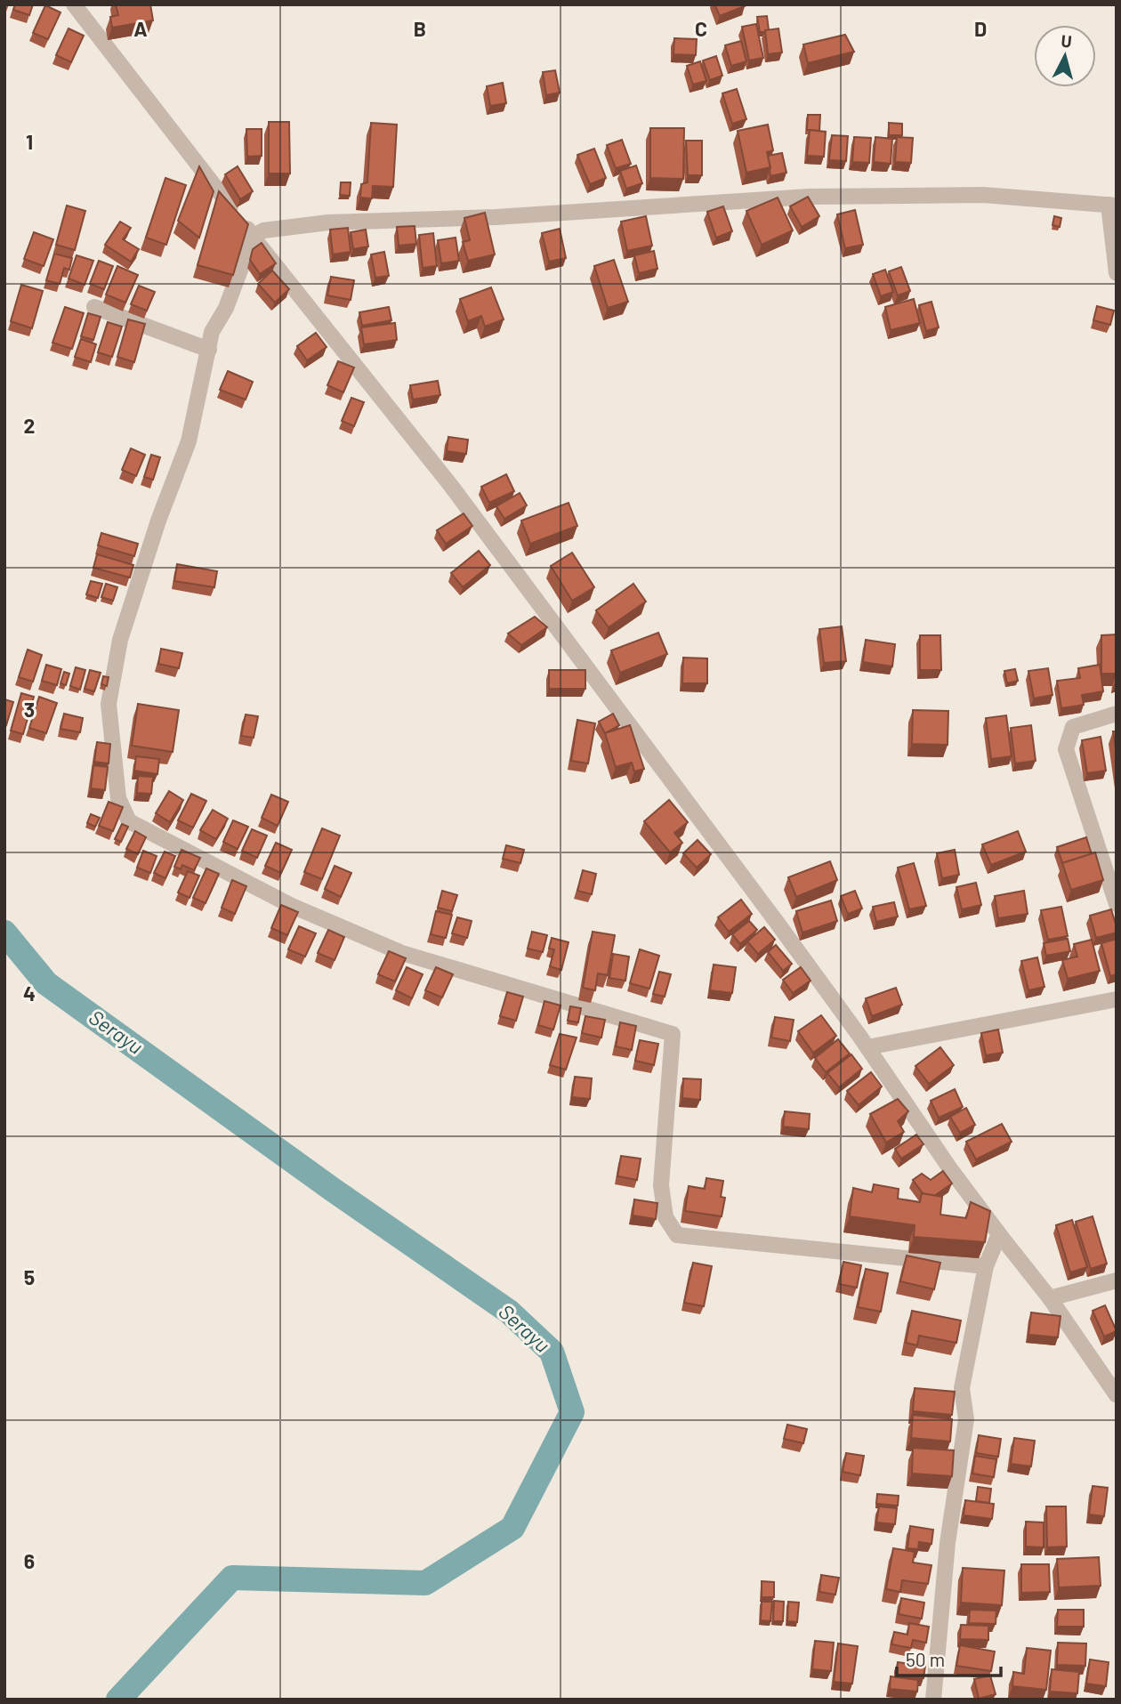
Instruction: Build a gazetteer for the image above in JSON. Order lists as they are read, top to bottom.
{
  "water": ["Serayu"],
  "scale_bar": "50 m",
  "north": "top",
  "grid": {
    "columns": [
      "A",
      "B",
      "C",
      "D"
    ],
    "rows": [
      "1",
      "2",
      "3",
      "4",
      "5",
      "6"
    ]
  }
}
